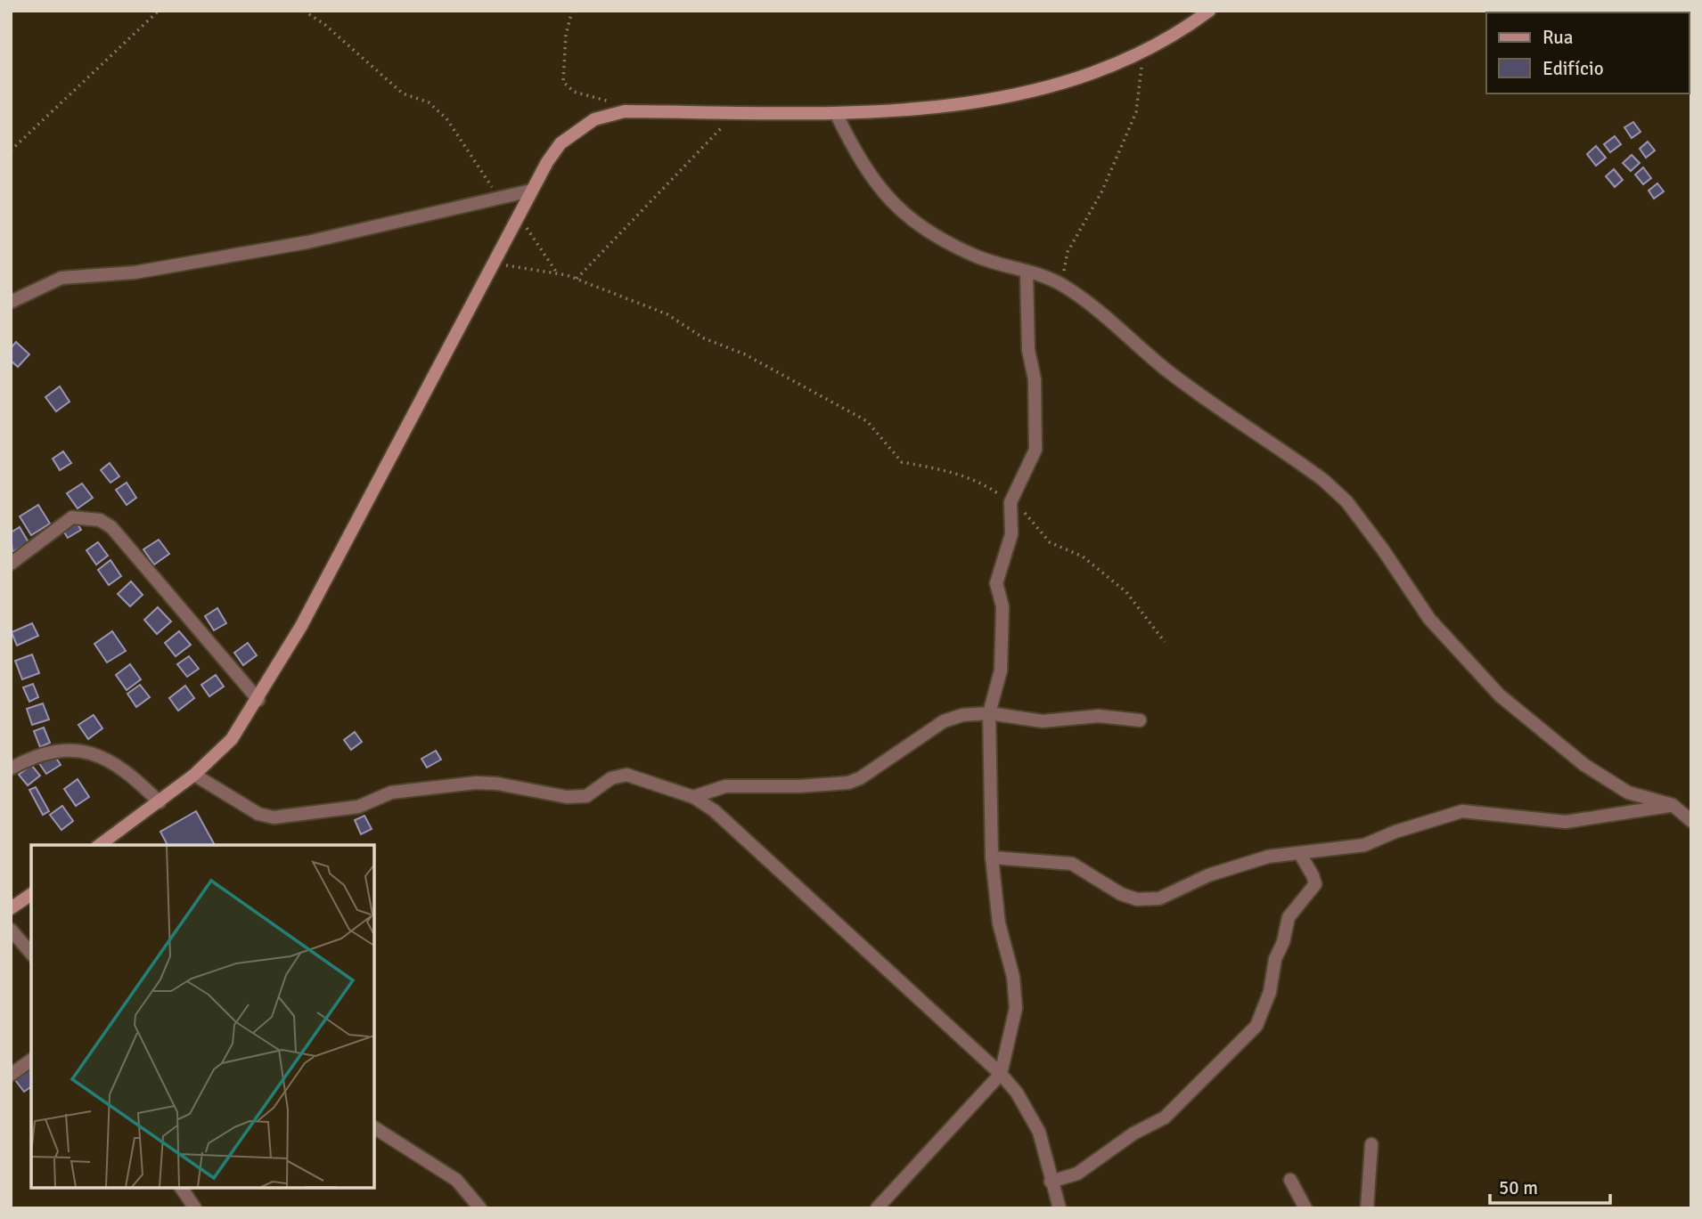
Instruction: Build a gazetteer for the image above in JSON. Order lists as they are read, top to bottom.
{
  "legend": ["Rua", "Edifício"],
  "scale_bar": "50 m"
}
